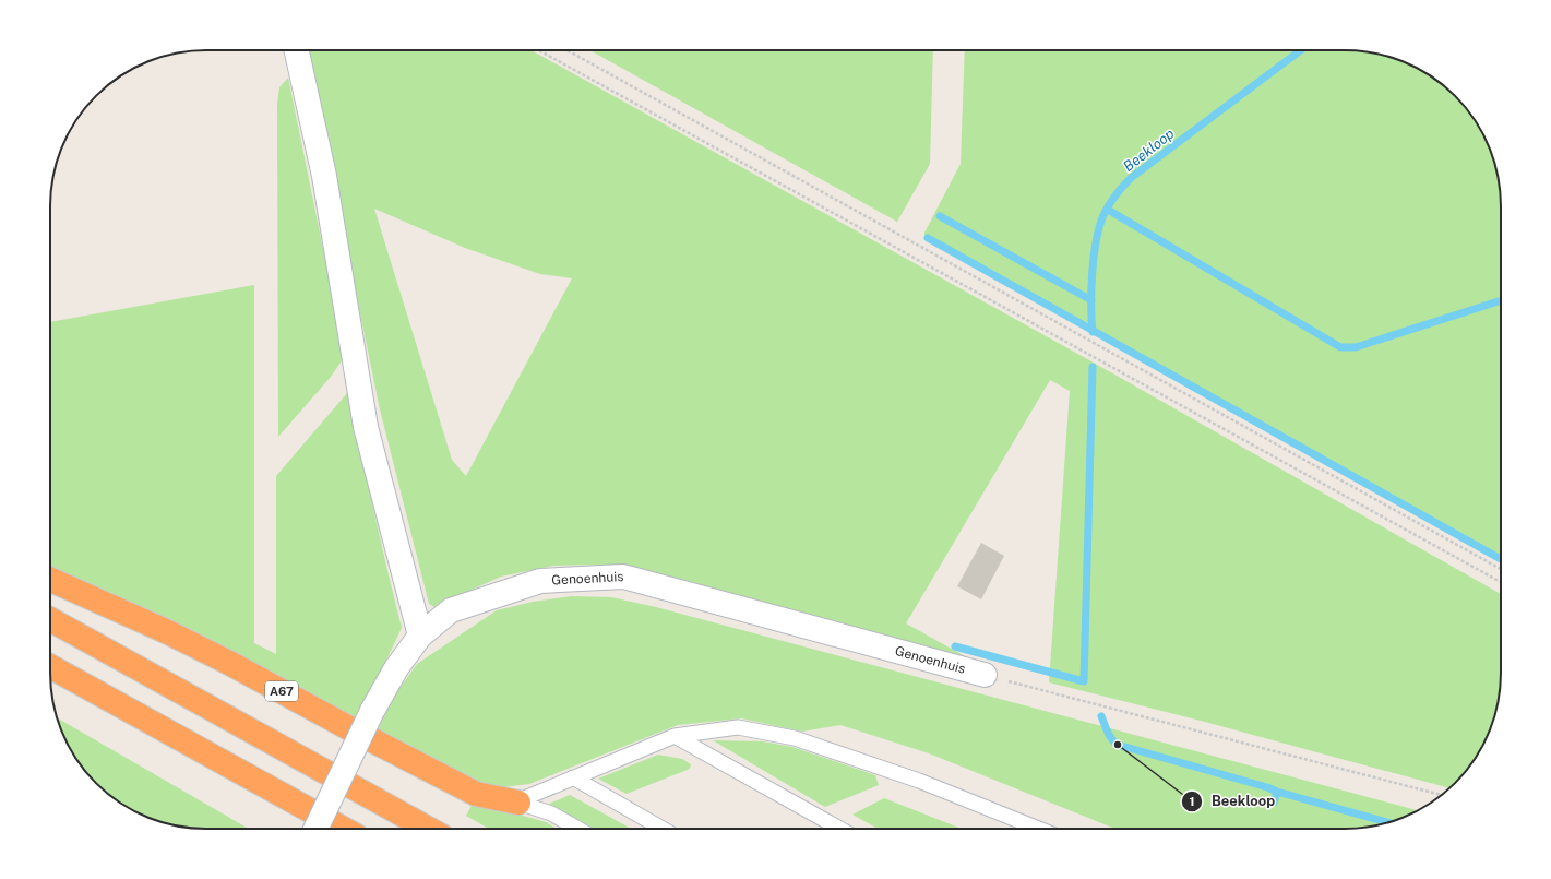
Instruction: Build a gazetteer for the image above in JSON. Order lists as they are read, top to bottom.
{
  "streets": {
    "highway": ["A67"],
    "street": ["Genoenhuis"]
  },
  "water": ["Beekloop"],
  "places": ["Beekloop"]
}
